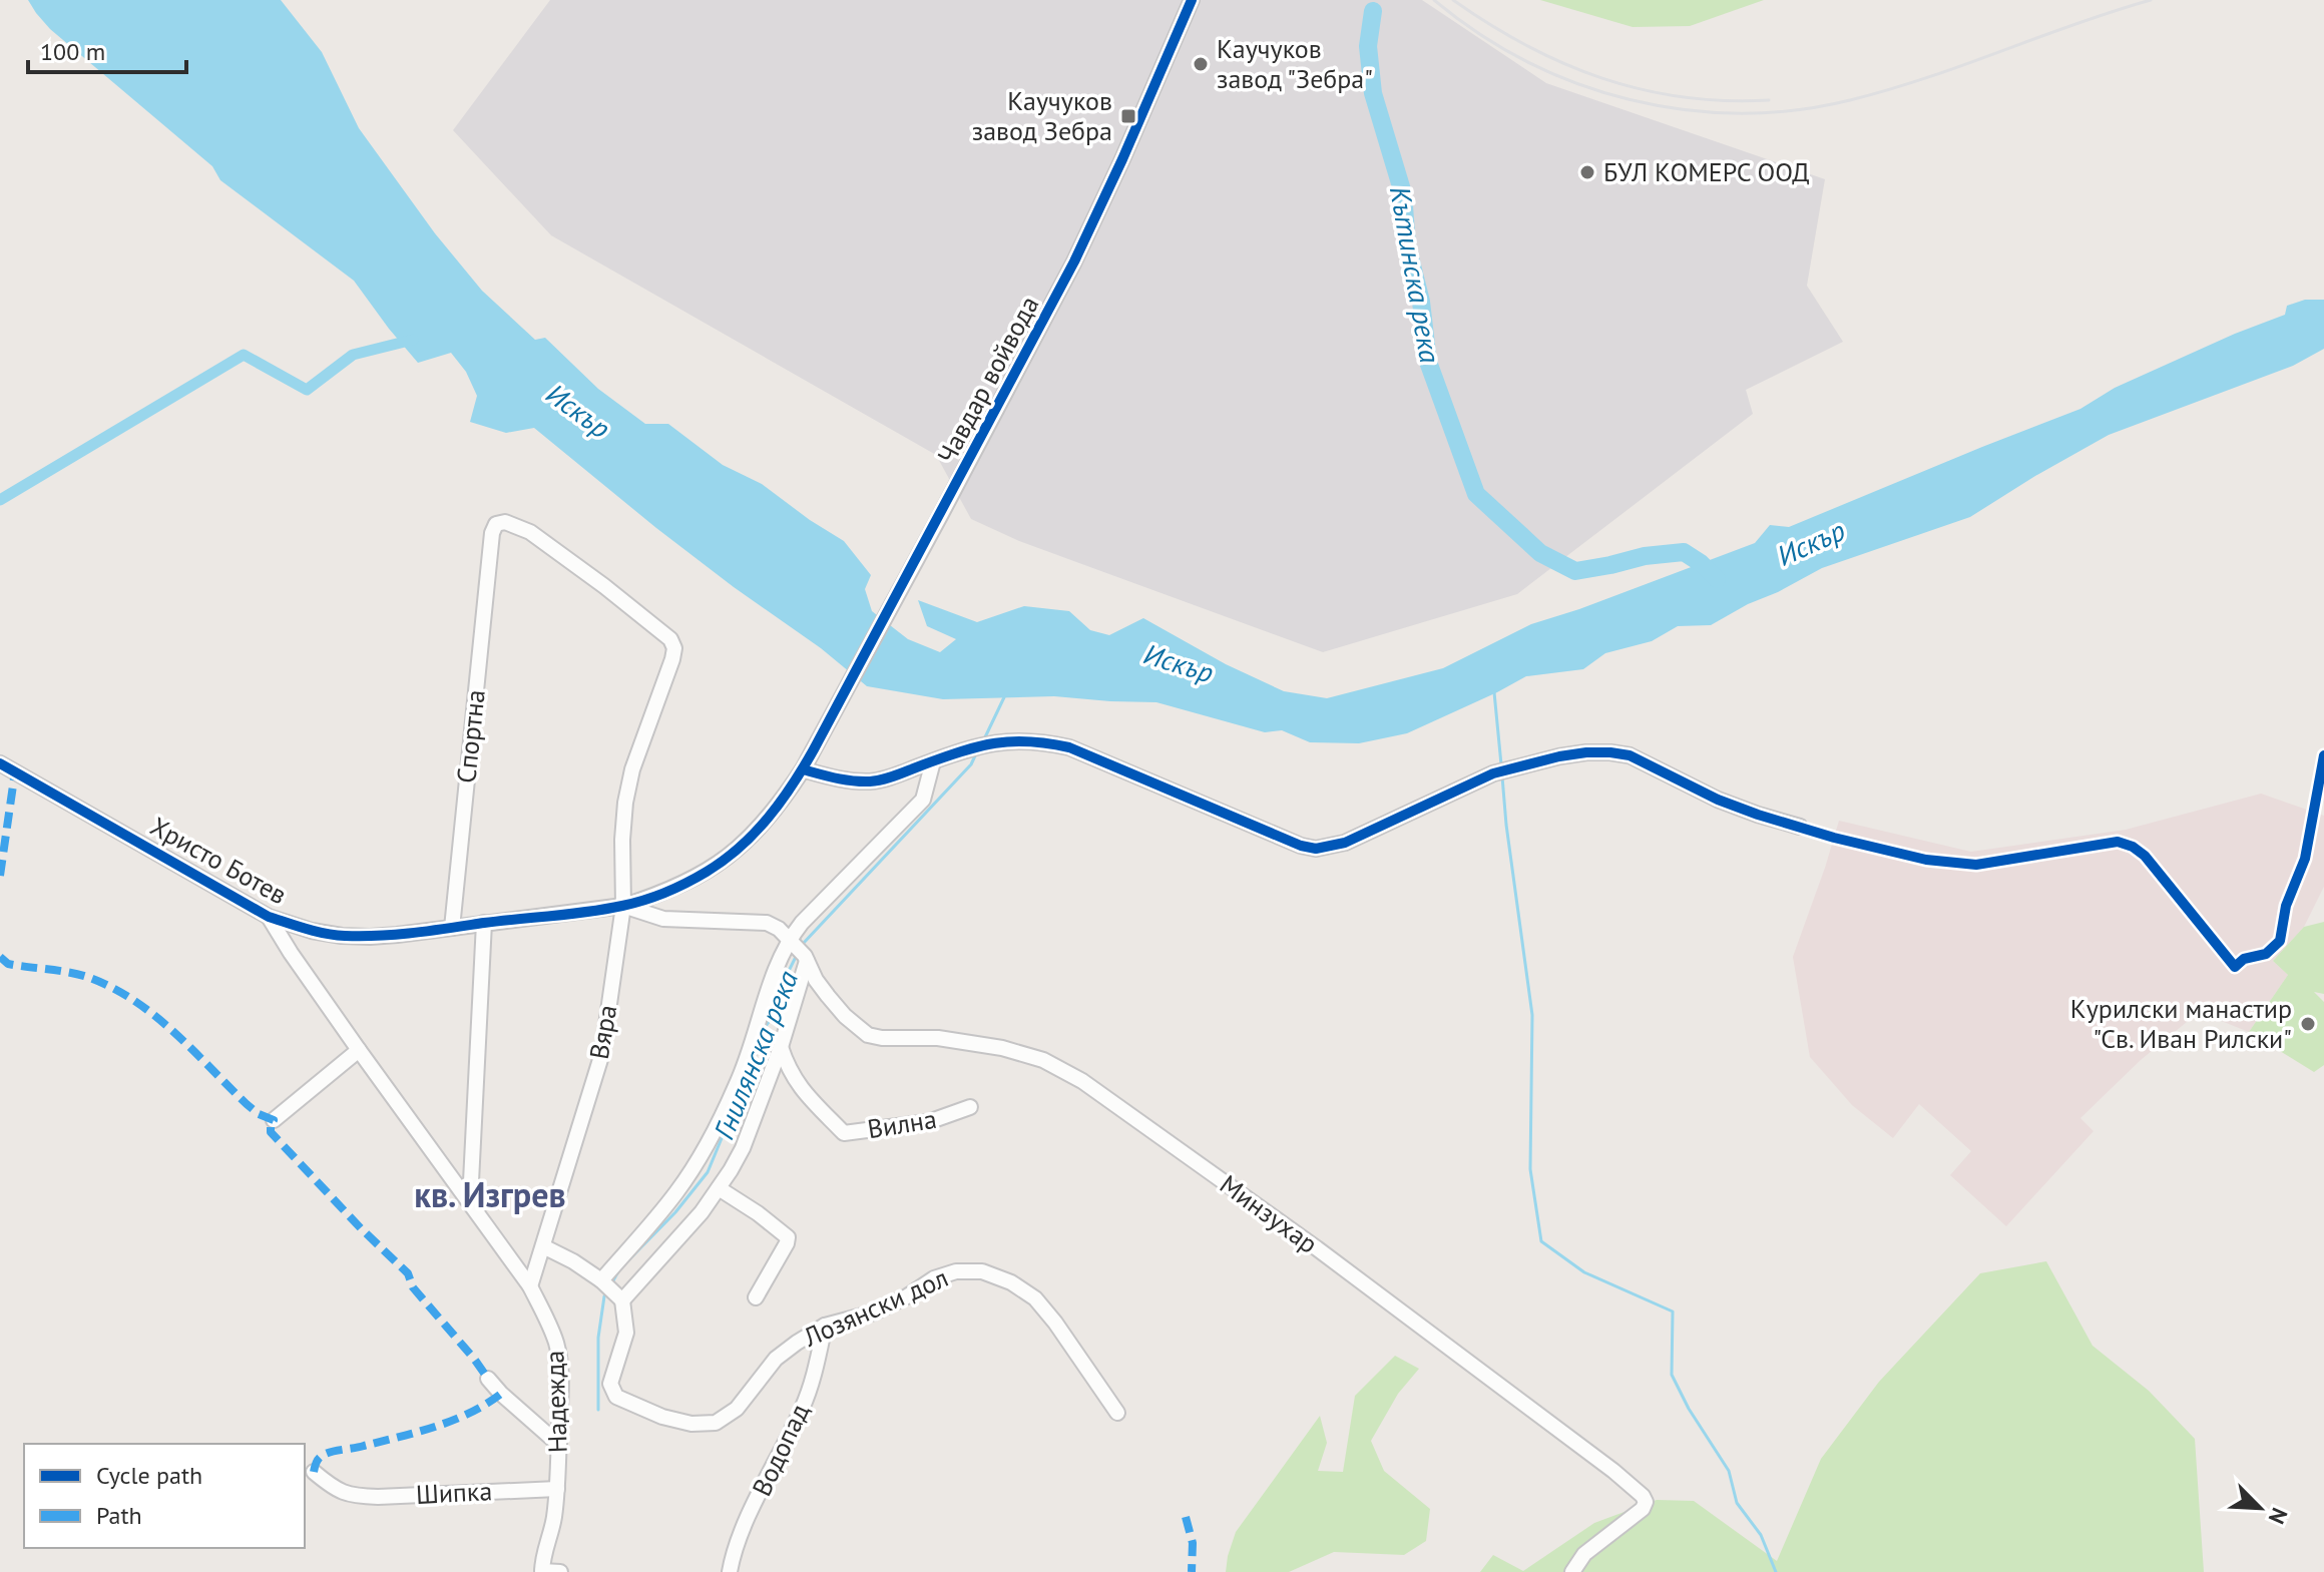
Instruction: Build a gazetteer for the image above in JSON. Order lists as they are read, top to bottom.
{
  "streets": {
    "street": [
      "Чавдар войвода",
      "Спортна",
      "Христо Ботев",
      "Вяра",
      "Вилна",
      "Минзухар",
      "Лозянски дол",
      "Надежда",
      "Водопад",
      "Шипка"
    ]
  },
  "crossings": [
    ["Чавдар войвода", "Христо Ботев"],
    ["Чавдар войвода", "Вяра"],
    ["Спортна", "Христо Ботев"],
    ["Спортна", "Вяра"],
    ["Христо Ботев", "Вяра"],
    ["Христо Ботев", "Минзухар"],
    ["Христо Ботев", "Надежда"],
    ["Вяра", "Надежда"],
    ["Лозянски дол", "Водопад"],
    ["Надежда", "Шипка"]
  ],
  "districts": ["кв. Изгрев"],
  "water": ["Кътинска река", "Искър", "Гнилянска река"],
  "places": {
    "other": ["Каучуков завод \"Зебра\"", "БУЛ КОМЕРС ООД", "Курилски манастир \"Св. Иван Рилски\""],
    "transit": ["Каучуков завод Зебра"]
  },
  "legend": ["Cycle path", "Path"],
  "scale_bar": "100 m",
  "north": "bottom right"
}
